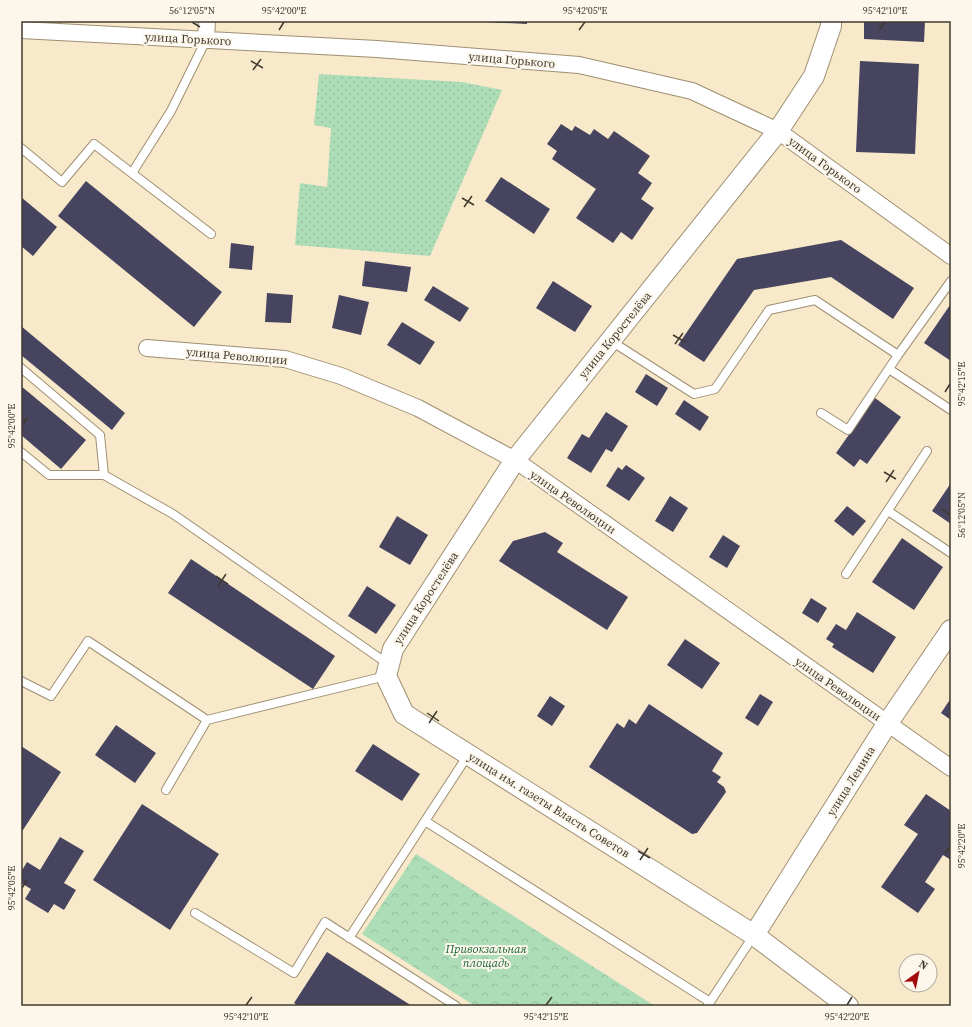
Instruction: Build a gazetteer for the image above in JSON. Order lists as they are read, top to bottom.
{
  "streets": {
    "street": [
      "улица Горького",
      "улица Коростелёва",
      "улица Революции",
      "улица Ленина",
      "улица им. газеты Власть Советов"
    ]
  },
  "crossings": [
    ["улица Горького", "улица Коростелёва"],
    ["улица Коростелёва", "улица Революции"],
    ["улица Коростелёва", "улица им. газеты Власть Советов"],
    ["улица Революции", "улица Ленина"],
    ["улица Ленина", "улица им. газеты Власть Советов"]
  ],
  "parks": ["Привокзальная площадь"],
  "north": "top right",
  "coordinates": [
    "56°12'05\"N",
    "95°42'00\"E",
    "95°42'05\"E",
    "95°42'10\"E",
    "95°42'15\"E",
    "95°42'20\"E"
  ]
}
